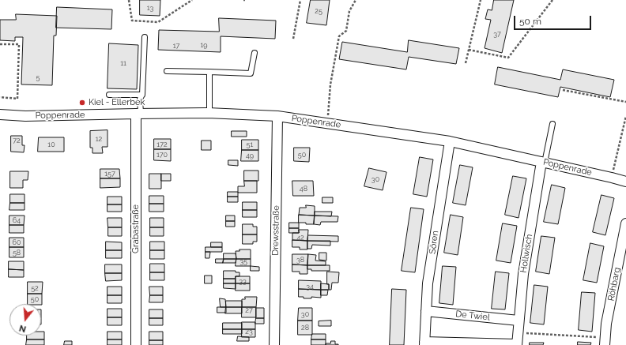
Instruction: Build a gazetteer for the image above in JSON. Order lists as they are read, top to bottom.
{
  "streets": {
    "street": [
      "Poppenrade",
      "Grabastraße",
      "Drewsstraße",
      "Sören",
      "Hollwisch",
      "Röhbarg",
      "De Twiel"
    ]
  },
  "crossings": [
    ["Poppenrade", "Grabastraße"],
    ["Poppenrade", "Drewsstraße"],
    ["Poppenrade", "Sören"],
    ["Poppenrade", "Hollwisch"],
    ["Sören", "De Twiel"],
    ["Hollwisch", "De Twiel"]
  ],
  "places": ["Kiel - Ellerbek"],
  "house_numbers": [
    "13",
    "25",
    "37",
    "19",
    "17",
    "11",
    "5",
    "12",
    "72",
    "10",
    "172",
    "51",
    "170",
    "50",
    "49",
    "157",
    "30",
    "48",
    "64",
    "42",
    "60",
    "58",
    "38",
    "35",
    "33",
    "34",
    "52",
    "50",
    "27",
    "30",
    "28",
    "23"
  ],
  "scale_bar": "50 m",
  "north": "bottom"
}
